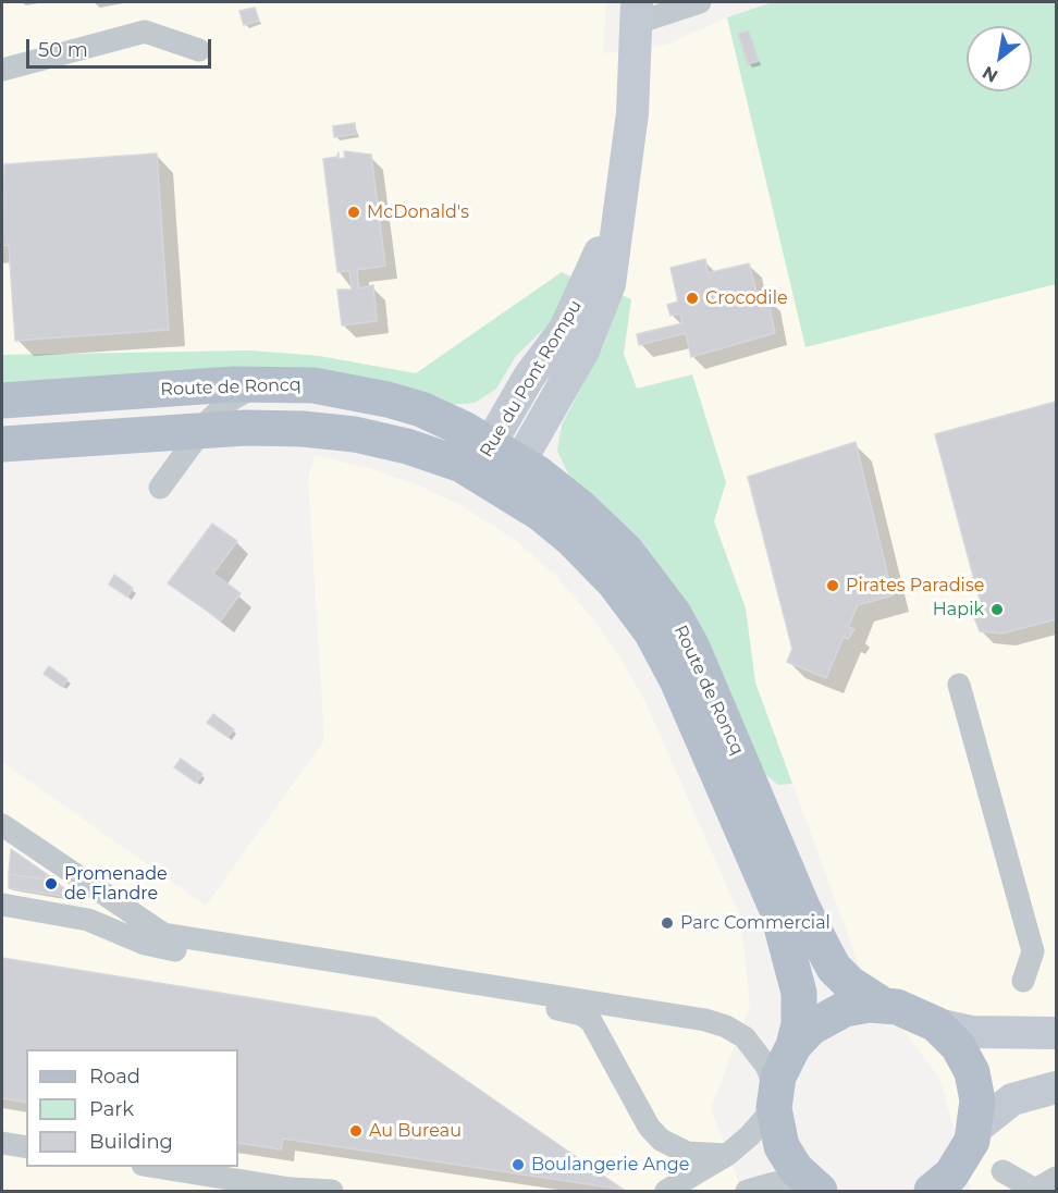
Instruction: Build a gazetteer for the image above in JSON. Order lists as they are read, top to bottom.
{
  "streets": {
    "main road": ["Route de Roncq"],
    "street": ["Rue du Pont Rompu"]
  },
  "crossings": [
    ["Rue du Pont Rompu", "Route de Roncq"]
  ],
  "places": [
    "McDonald's",
    "Crocodile",
    "Pirates Paradise",
    "Hapik",
    "Promenade de Flandre",
    "Parc Commercial",
    "Au Bureau",
    "Boulangerie Ange"
  ],
  "legend": ["Road", "Park", "Building"],
  "scale_bar": "50 m",
  "north": "bottom left"
}
